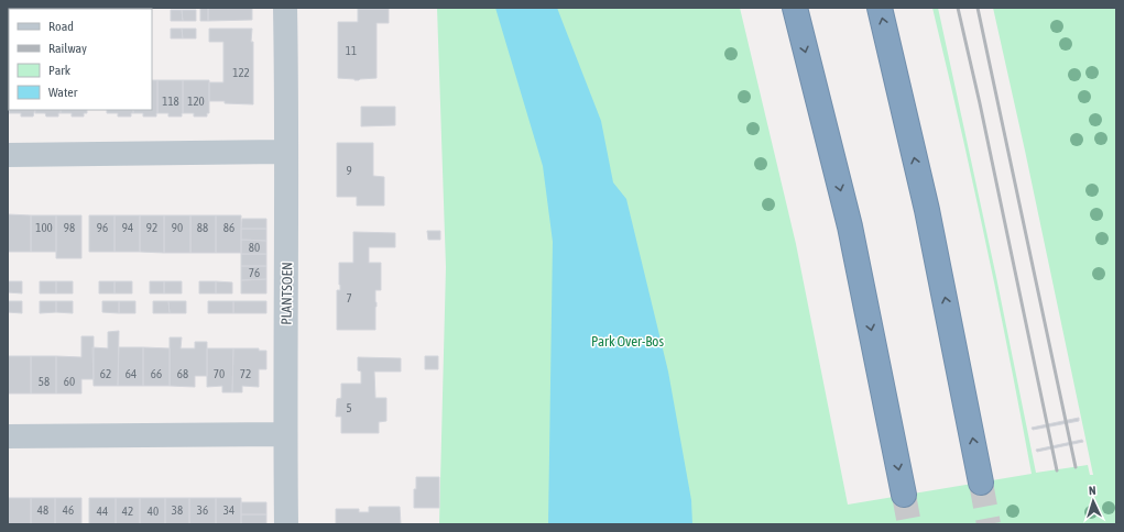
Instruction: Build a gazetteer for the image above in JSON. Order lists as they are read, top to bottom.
{
  "streets": {
    "street": ["PLANTSOEN"]
  },
  "parks": ["Park Over-Bos"],
  "house_numbers": [
    "11",
    "122",
    "118",
    "120",
    "9",
    "100",
    "98",
    "96",
    "94",
    "92",
    "90",
    "88",
    "86",
    "80",
    "76",
    "7",
    "62",
    "64",
    "66",
    "68",
    "70",
    "72",
    "58",
    "60",
    "5",
    "48",
    "46",
    "38",
    "36",
    "34",
    "44",
    "42",
    "40"
  ],
  "legend": [
    "Road",
    "Railway",
    "Park",
    "Water"
  ],
  "north": "top"
}
